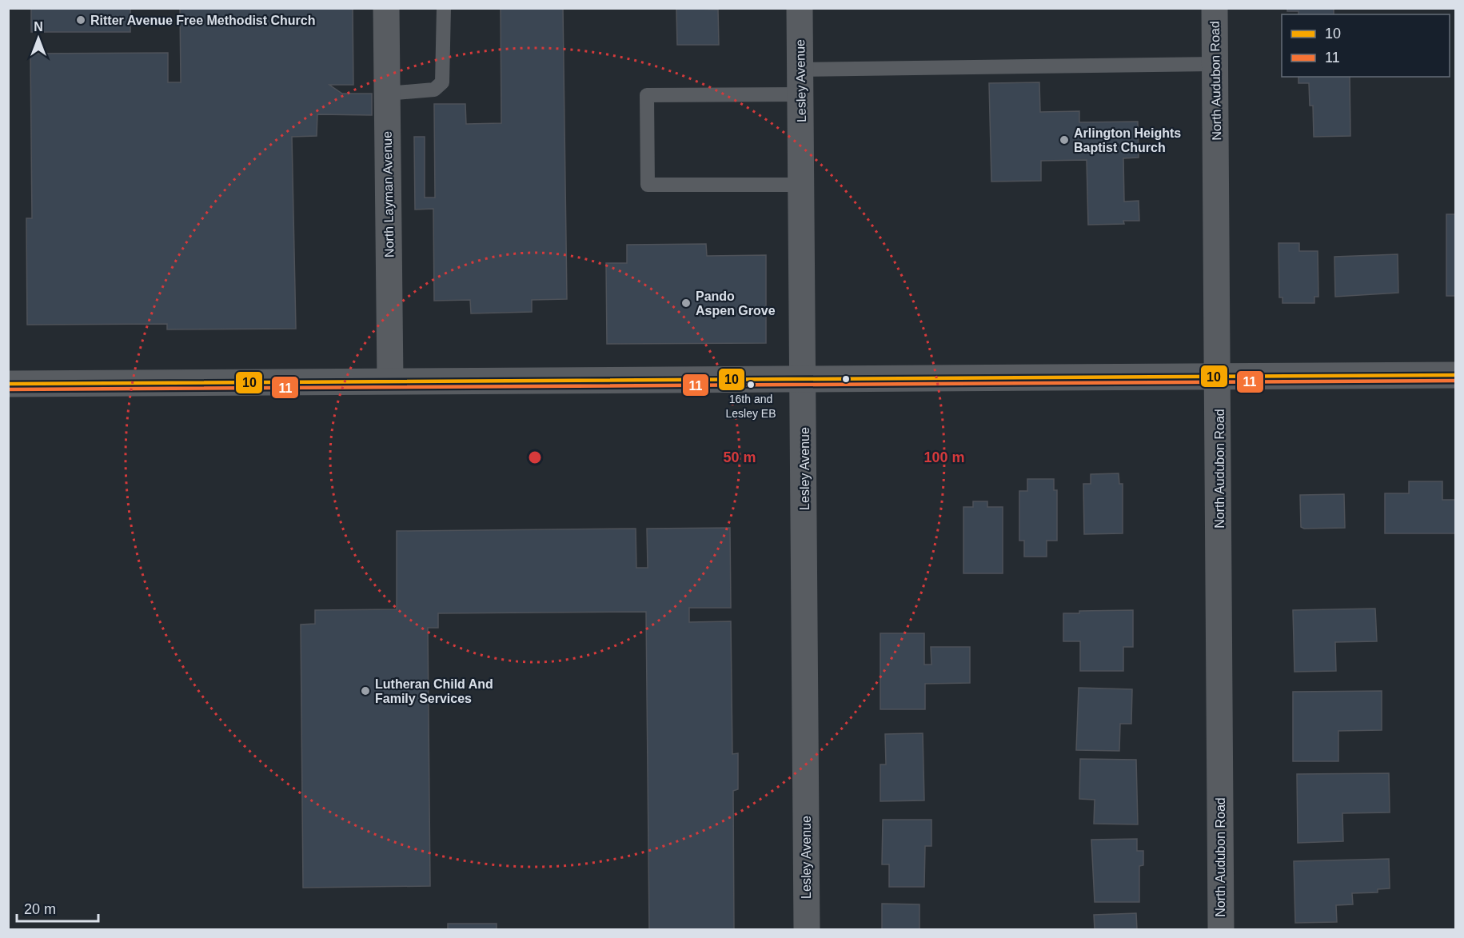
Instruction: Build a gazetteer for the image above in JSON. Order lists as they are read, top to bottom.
{
  "streets": {
    "street": ["Lesley Avenue", "North Audubon Road", "North Layman Avenue"]
  },
  "places": [
    "Ritter Avenue Free Methodist Church",
    "Arlington Heights Baptist Church",
    "Pando Aspen Grove",
    "16th and Lesley EB",
    "Lutheran Child And Family Services"
  ],
  "lines": ["transit line 10", "transit line 11"],
  "legend": ["10", "11"],
  "scale_bar": "20 m",
  "north": "top",
  "rings": ["50 m", "100 m"]
}
